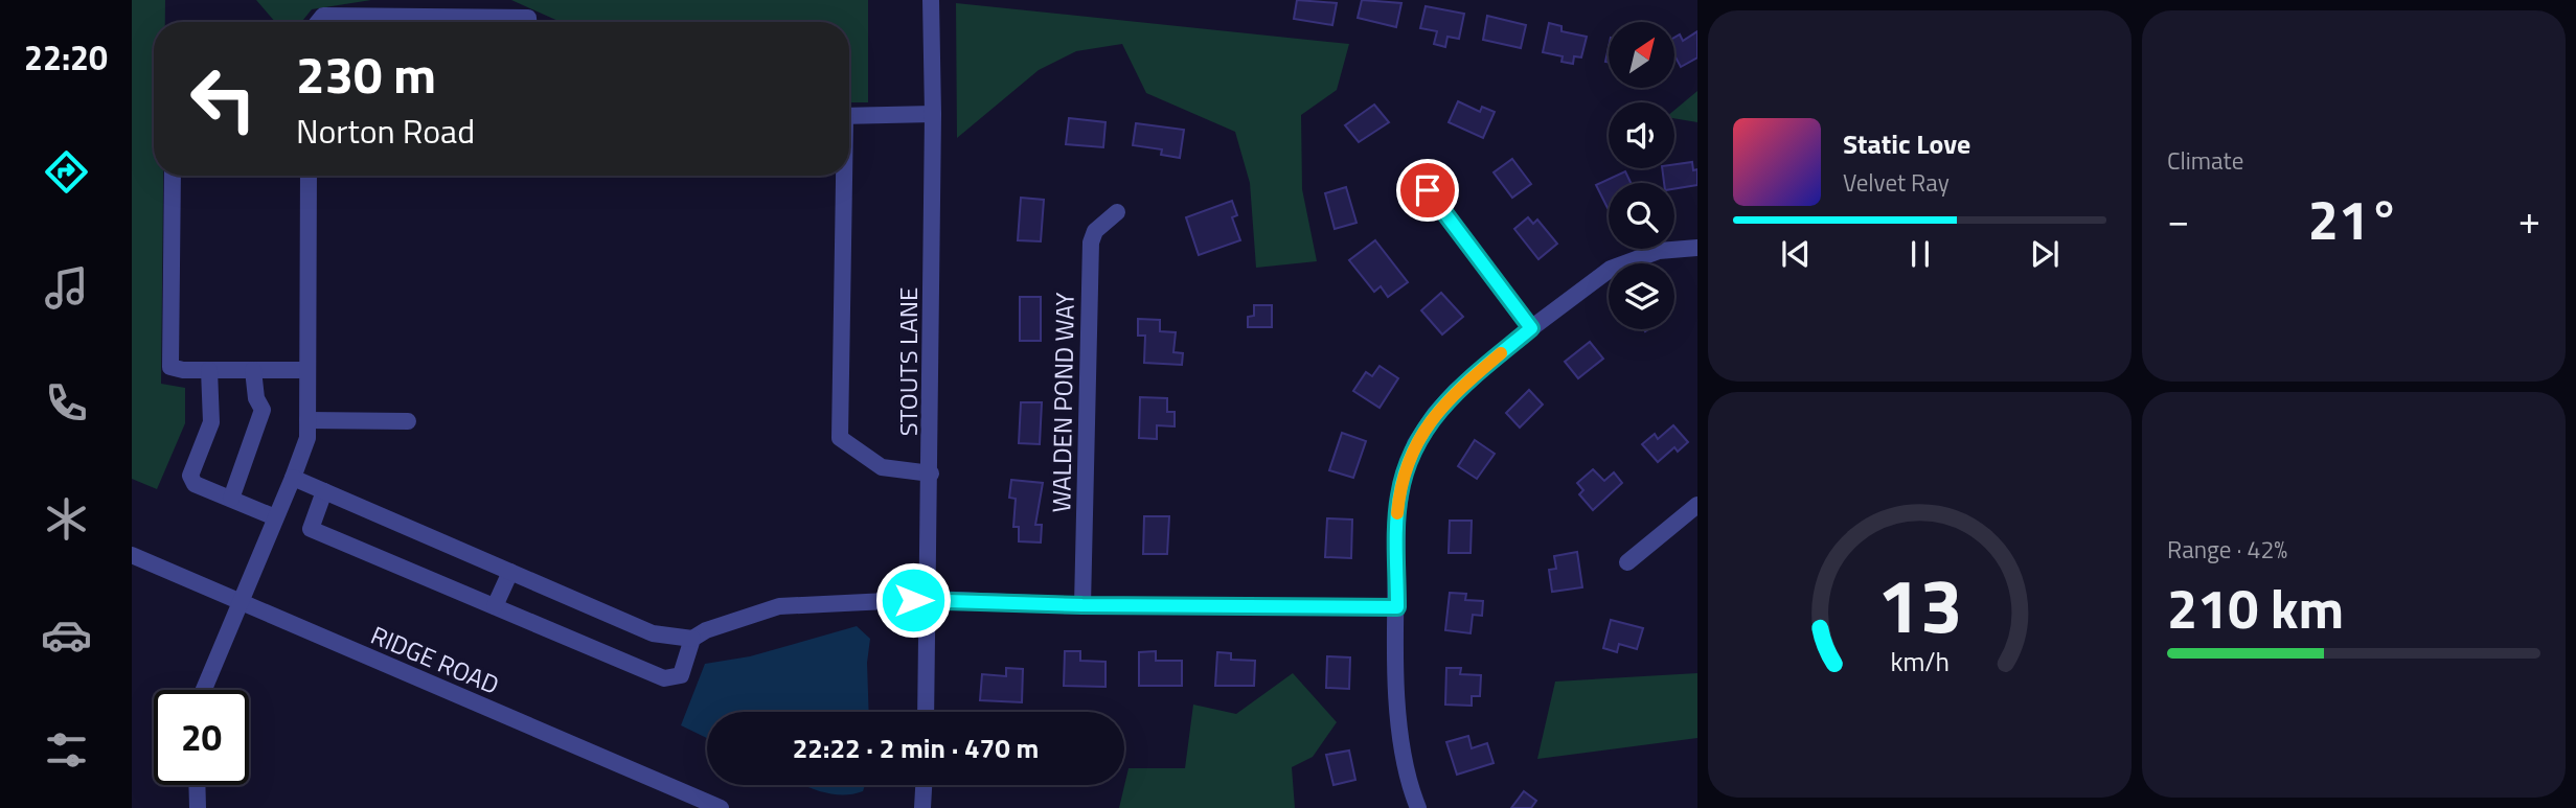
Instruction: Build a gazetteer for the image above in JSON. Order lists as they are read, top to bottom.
{
  "streets": {
    "street": ["STOUTS LANE", "WALDEN POND WAY", "RIDGE ROAD"]
  },
  "north": "top right",
  "page": {
    "tabs": "22:20",
    "tile": [
      "Climate",
      ["Range · 42%", "210 km"]
    ],
    "turn": ["230 m", "Norton Road"],
    "song": ["Static Love", "Velvet Ray"],
    "heat": ["−", "21°", "+"],
    "limit": "20",
    "trip": "22:22 · 2 min · 470 m",
    "gauge": ["13", "km/h"]
  }
}
